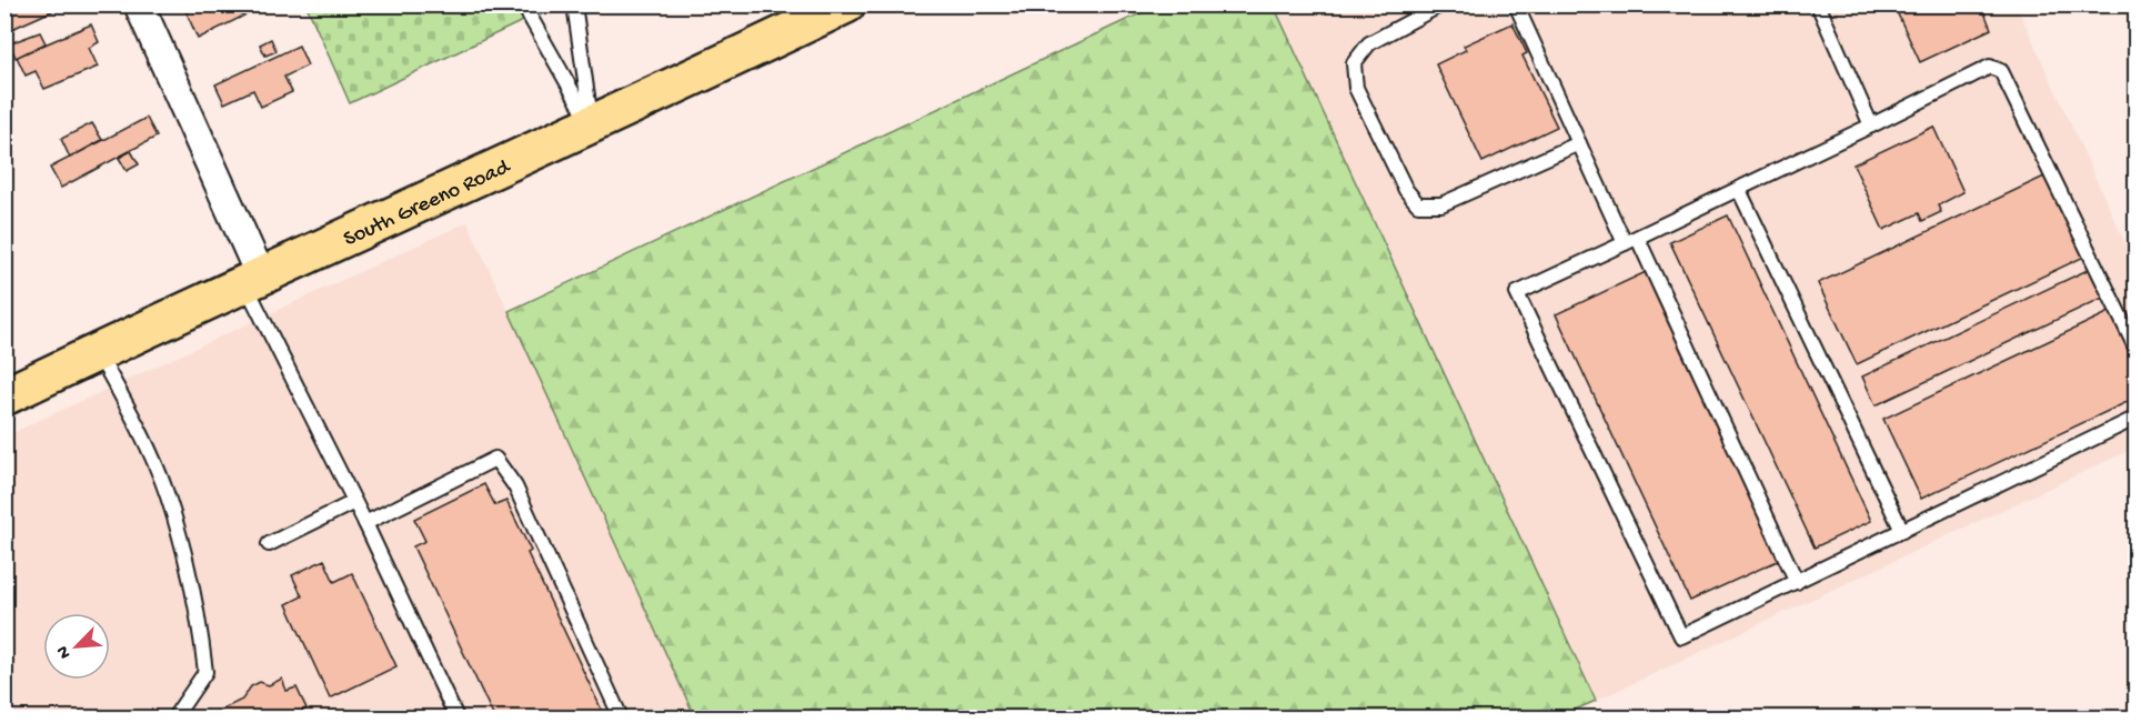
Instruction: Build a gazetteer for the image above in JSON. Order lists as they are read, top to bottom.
{
  "streets": {
    "main road": ["South Greeno Road"]
  },
  "north": "bottom left"
}
